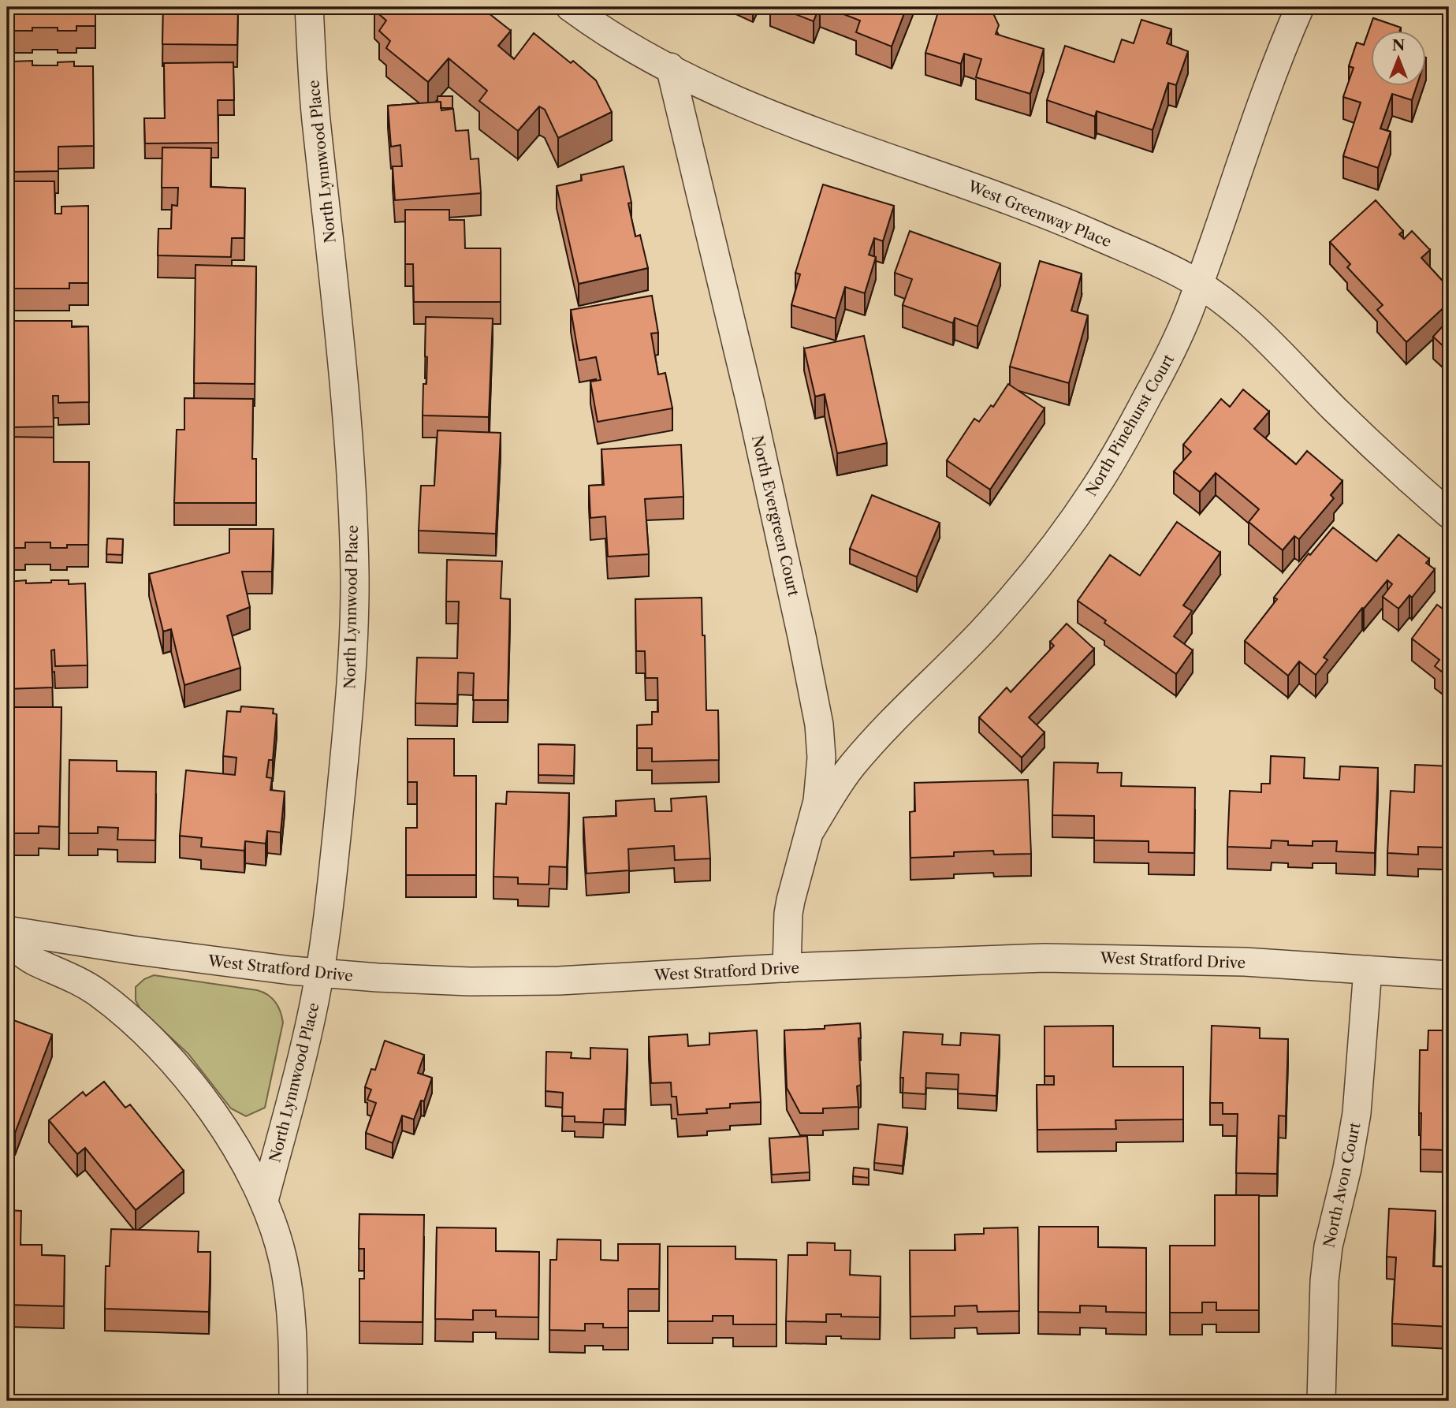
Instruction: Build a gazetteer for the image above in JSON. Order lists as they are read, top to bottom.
{
  "streets": {
    "street": [
      "North Lynnwood Place",
      "West Greenway Place",
      "North Pinehurst Court",
      "North Evergreen Court",
      "West Stratford Drive",
      "North Avon Court"
    ]
  },
  "crossings": [
    ["North Lynnwood Place", "West Stratford Drive"],
    ["West Greenway Place", "North Pinehurst Court"],
    ["West Greenway Place", "North Evergreen Court"],
    ["North Pinehurst Court", "North Evergreen Court"],
    ["North Evergreen Court", "West Stratford Drive"],
    ["West Stratford Drive", "North Avon Court"]
  ],
  "north": "top"
}
